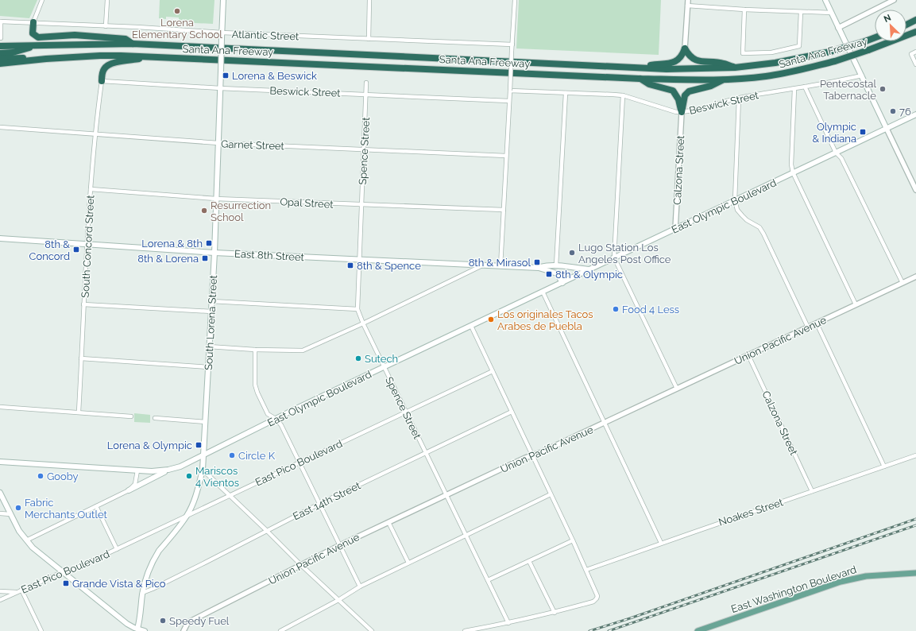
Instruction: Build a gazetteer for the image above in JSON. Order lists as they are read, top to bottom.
{
  "streets": {
    "highway": ["Santa Ana Freeway"],
    "main road": [
      "East Olympic Boulevard",
      "East 8th Street",
      "South Lorena Street",
      "East Washington Boulevard"
    ],
    "street": [
      "Atlantic Street",
      "Beswick Street",
      "Garnet Street",
      "Spence Street",
      "Calzona Street",
      "Opal Street",
      "South Concord Street",
      "Union Pacific Avenue",
      "East Pico Boulevard",
      "East 14th Street",
      "Noakes Street"
    ]
  },
  "crossings": [
    ["Atlantic Street", "South Lorena Street"],
    ["Beswick Street", "Spence Street"],
    ["Beswick Street", "Calzona Street"],
    ["Beswick Street", "South Concord Street"],
    ["Beswick Street", "South Lorena Street"],
    ["Garnet Street", "Spence Street"],
    ["Garnet Street", "South Concord Street"],
    ["Garnet Street", "South Lorena Street"],
    ["Spence Street", "Opal Street"],
    ["Spence Street", "East Olympic Boulevard"],
    ["Spence Street", "East 8th Street"],
    ["Spence Street", "Union Pacific Avenue"],
    ["Spence Street", "East Pico Boulevard"],
    ["Spence Street", "East 14th Street"],
    ["Calzona Street", "East Olympic Boulevard"],
    ["Calzona Street", "Union Pacific Avenue"],
    ["Calzona Street", "Noakes Street"],
    ["Opal Street", "South Concord Street"],
    ["Opal Street", "South Lorena Street"],
    ["East Olympic Boulevard", "East 8th Street"],
    ["East Olympic Boulevard", "South Lorena Street"],
    ["South Concord Street", "East 8th Street"],
    ["East 8th Street", "South Lorena Street"],
    ["South Lorena Street", "East Pico Boulevard"],
    ["South Lorena Street", "East 14th Street"]
  ],
  "places": {
    "other": [
      "Lorena Elementary School",
      "Pentecostal Tabernacle",
      "76",
      "Resurrection School",
      "Lugo Station Los Angeles Post Office",
      "Food 4 Less",
      "Los originales Tacos Arabes de Puebla",
      "Sutech",
      "Circle K",
      "Gooby",
      "Mariscos 4 Vientos",
      "Fabric Merchants Outlet",
      "Speedy Fuel"
    ],
    "transit": [
      "Lorena & Beswick",
      "Olympic & Indiana",
      "Lorena & 8th",
      "8th & Concord",
      "8th & Lorena",
      "8th & Mirasol",
      "8th & Spence",
      "8th & Olympic",
      "Lorena & Olympic",
      "Grande Vista & Pico"
    ]
  },
  "north": "top left"
}
